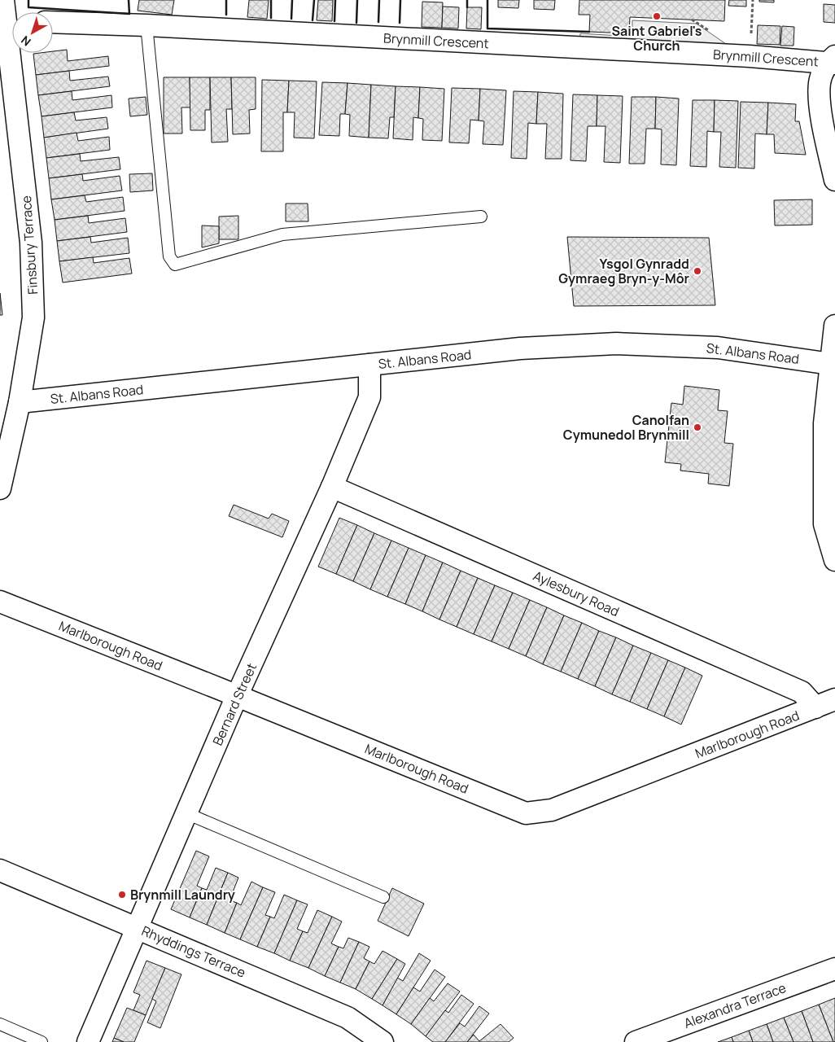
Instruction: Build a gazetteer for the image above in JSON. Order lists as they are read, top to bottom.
{
  "streets": {
    "street": [
      "Brynmill Crescent",
      "Finsbury Terrace",
      "St. Albans Road",
      "Aylesbury Road",
      "Marlborough Road",
      "Bernard Street",
      "Rhyddings Terrace",
      "Alexandra Terrace"
    ]
  },
  "crossings": [
    ["Finsbury Terrace", "St. Albans Road"],
    ["St. Albans Road", "Bernard Street"],
    ["Aylesbury Road", "Marlborough Road"],
    ["Aylesbury Road", "Bernard Street"],
    ["Marlborough Road", "Bernard Street"],
    ["Bernard Street", "Rhyddings Terrace"]
  ],
  "places": [
    "Saint Gabriel's Church",
    "Ysgol Gynradd Gymraeg Bryn-y-Môr",
    "Canolfan Cymunedol Brynmill",
    "Brynmill Laundry"
  ],
  "north": "bottom left"
}
